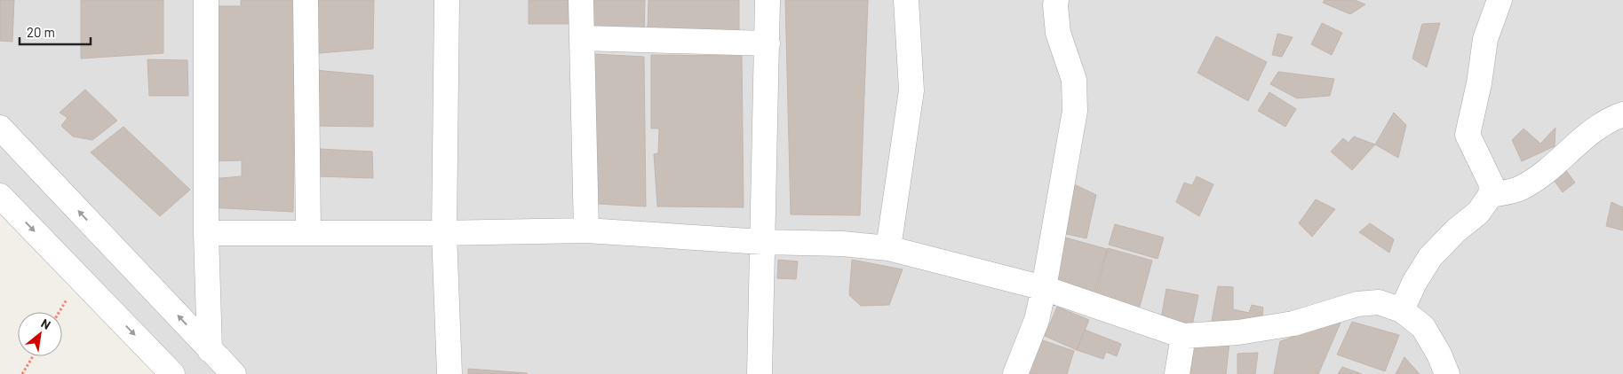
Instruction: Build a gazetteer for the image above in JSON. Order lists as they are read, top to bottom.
{
  "scale_bar": "20 m",
  "north": "top right"
}
